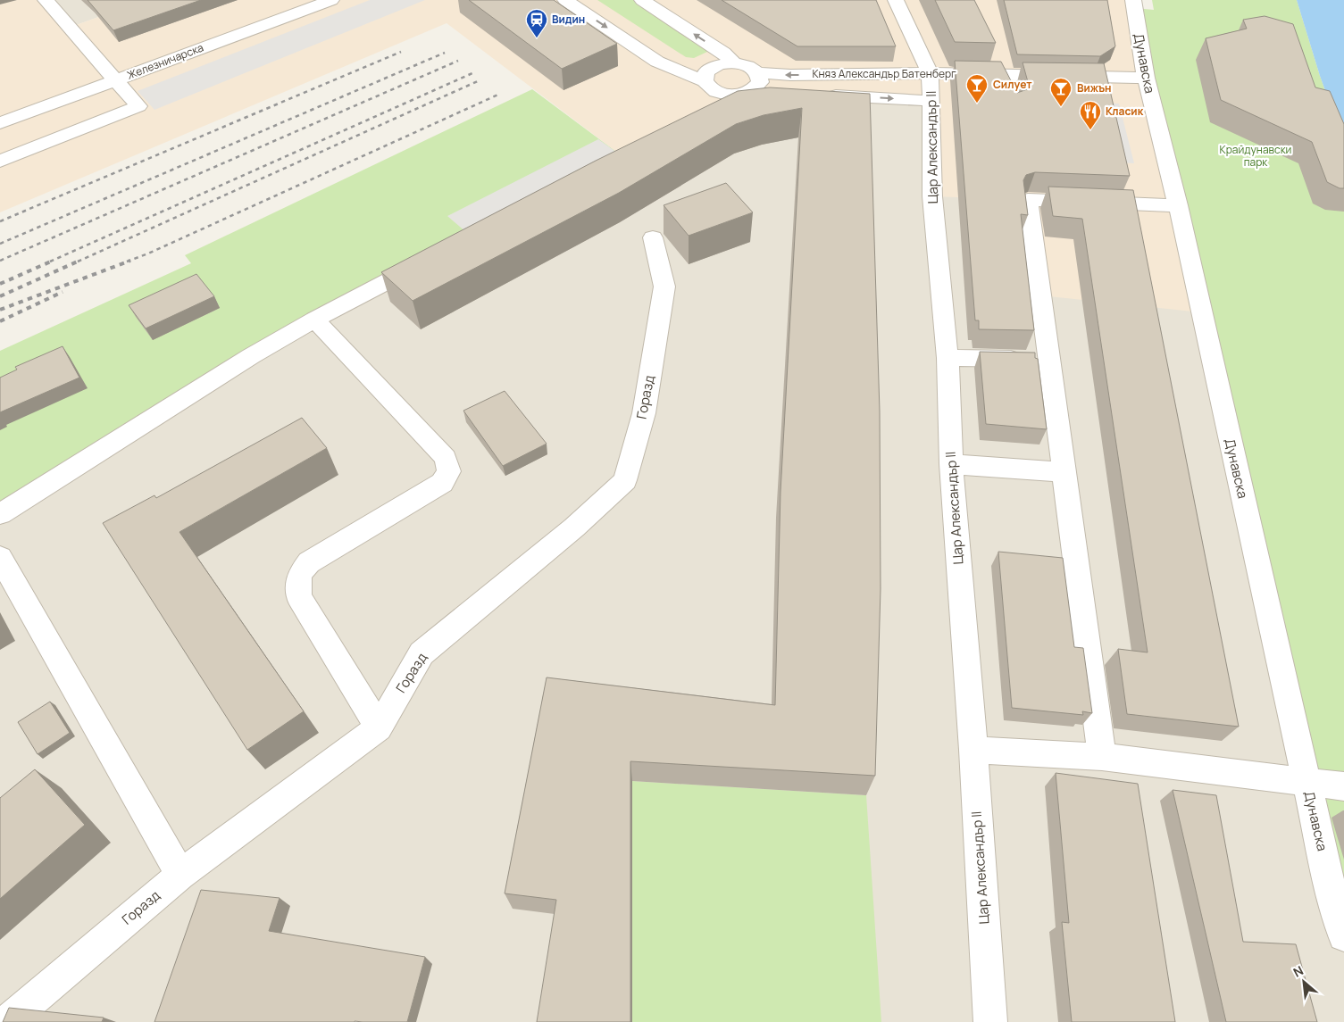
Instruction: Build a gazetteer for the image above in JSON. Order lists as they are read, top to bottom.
{
  "streets": {
    "street": [
      "Железничарска",
      "Дунавска",
      "Княз Александър Батенберг",
      "Цар Александър II",
      "Горазд"
    ]
  },
  "crossings": [
    ["Дунавска", "Княз Александър Батенберг"],
    ["Княз Александър Батенберг", "Цар Александър II"]
  ],
  "parks": ["Крайдунавски парк"],
  "places": {
    "station": ["Видин"],
    "bar": ["Силует", "Вижън"],
    "restaurant": ["Класик"]
  },
  "north": "top left"
}
